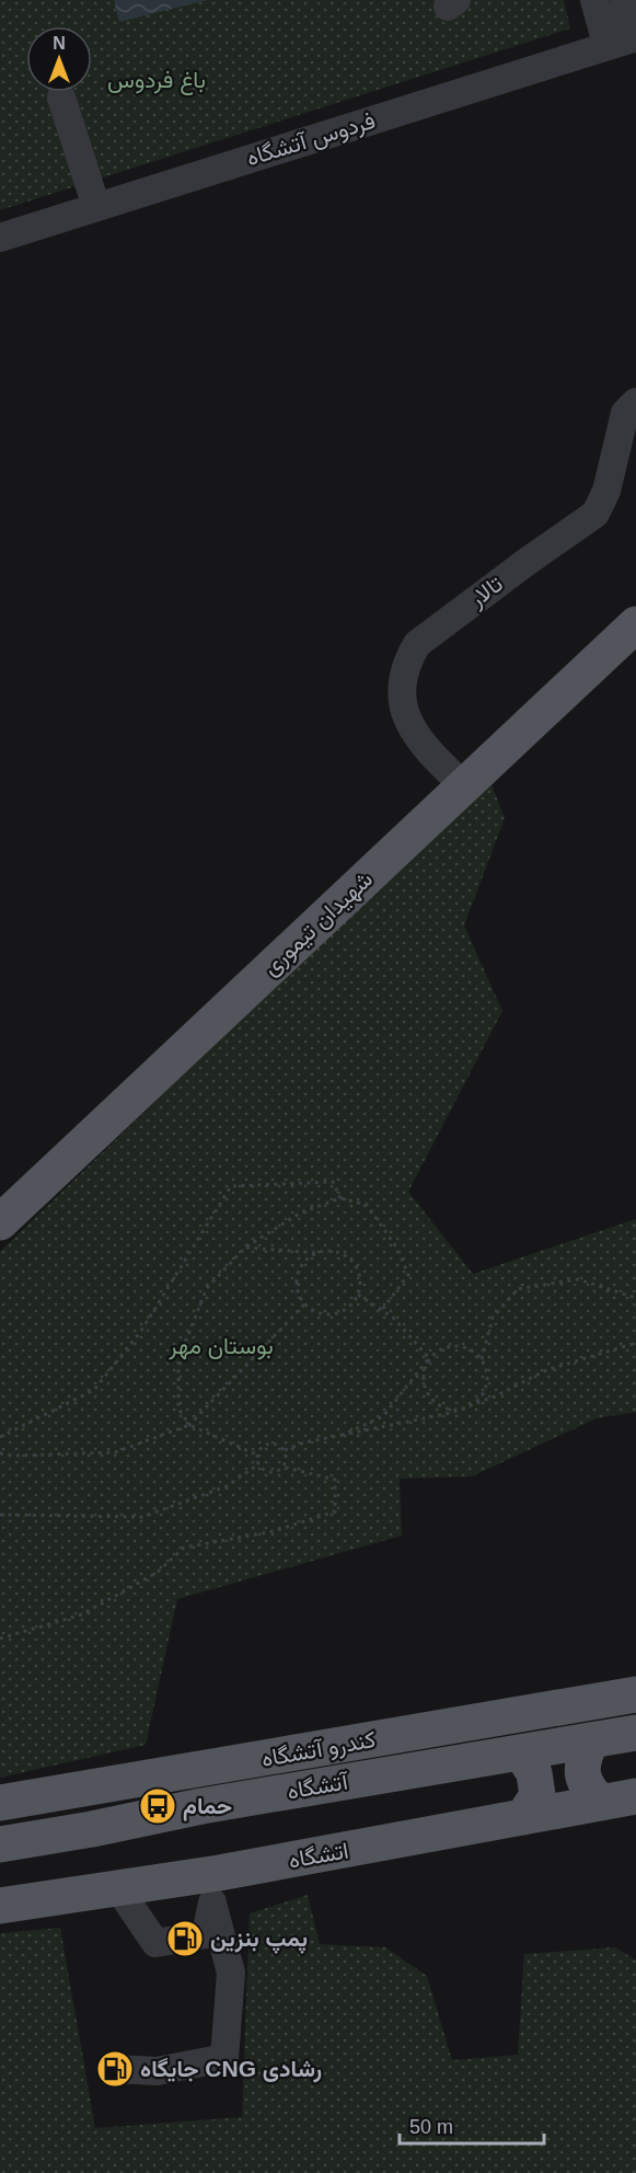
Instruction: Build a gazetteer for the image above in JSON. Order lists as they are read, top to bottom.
{
  "streets": {
    "main road": [
      "شهیدان تیموری",
      "کندرو آتشگاه",
      "آتشگاه",
      "اتشگاه"
    ],
    "street": ["فردوس آتشگاه", "تالار"]
  },
  "crossings": [
    ["تالار", "شهیدان تیموری"]
  ],
  "parks": ["باغ فردوس", "بوستان مهر"],
  "places": {
    "bus stop": ["حمام"],
    "fuel station": ["پمپ بنزین", "جایگاه CNG رشادی"]
  },
  "scale_bar": "50 m",
  "north": "top"
}
